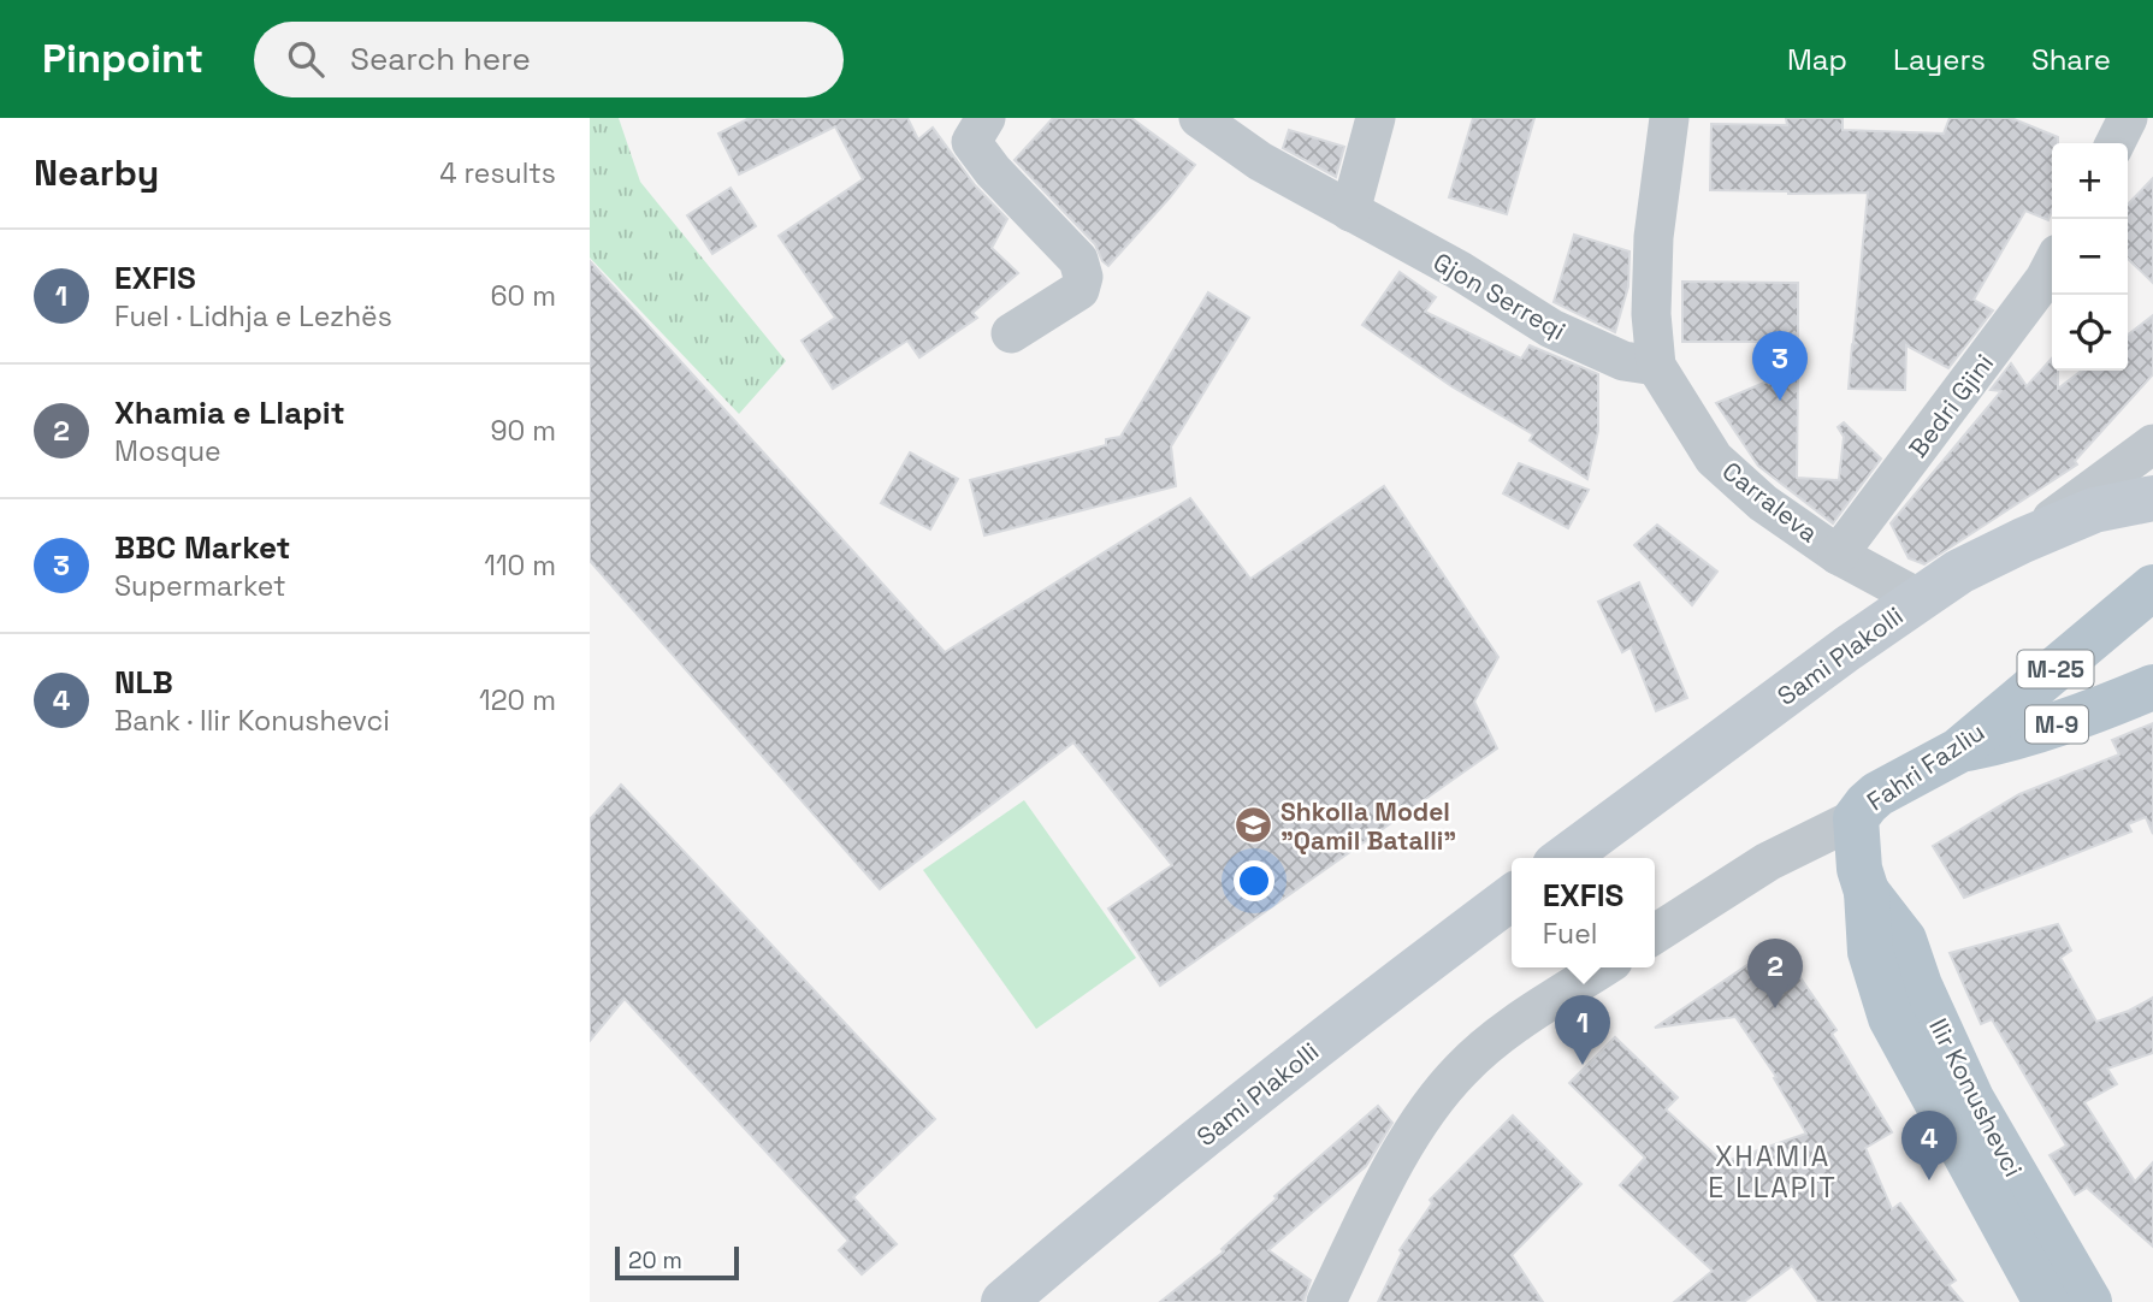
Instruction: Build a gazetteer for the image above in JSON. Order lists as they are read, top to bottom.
{
  "streets": {
    "main road": [
      "Sami Plakolli",
      "M-25",
      "M-9",
      "Fahri Fazliu",
      "Ilir Konushevci"
    ],
    "street": ["Gjon Serreqi", "Bedri Gjini", "Carraleva"]
  },
  "crossings": [
    ["Gjon Serreqi", "Carraleva"],
    ["Bedri Gjini", "Carraleva"],
    ["Carraleva", "Sami Plakolli"],
    ["M-9", "Fahri Fazliu"],
    ["Fahri Fazliu", "Ilir Konushevci"]
  ],
  "districts": ["XHAMIA E LLAPIT"],
  "places": {
    "school or university": ["Shkolla Model \"Qamil Batalli\""]
  },
  "scale_bar": "20 m",
  "page": {
    "header": "Pinpoint",
    "search": "Search here",
    "nav": ["Map", "Layers", "Share"],
    "heading": ["Nearby", "4 results"],
    "map_buttons": ["+", "−"],
    "list": [
      {
        "mark": "1",
        "name": "EXFIS",
        "note": "Fuel · Lidhja e Lezhës",
        "value": "60 m"
      },
      {
        "mark": "2",
        "name": "Xhamia e Llapit",
        "note": "Mosque",
        "value": "90 m"
      },
      {
        "mark": "3",
        "name": "BBC Market",
        "note": "Supermarket",
        "value": "110 m"
      },
      {
        "mark": "4",
        "name": "NLB",
        "note": "Bank · Ilir Konushevci",
        "value": "120 m"
      }
    ],
    "pins": [
      "3",
      "2",
      "1",
      "4"
    ],
    "popup": ["EXFIS", "Fuel"],
    "scale": "20 m"
  }
}
